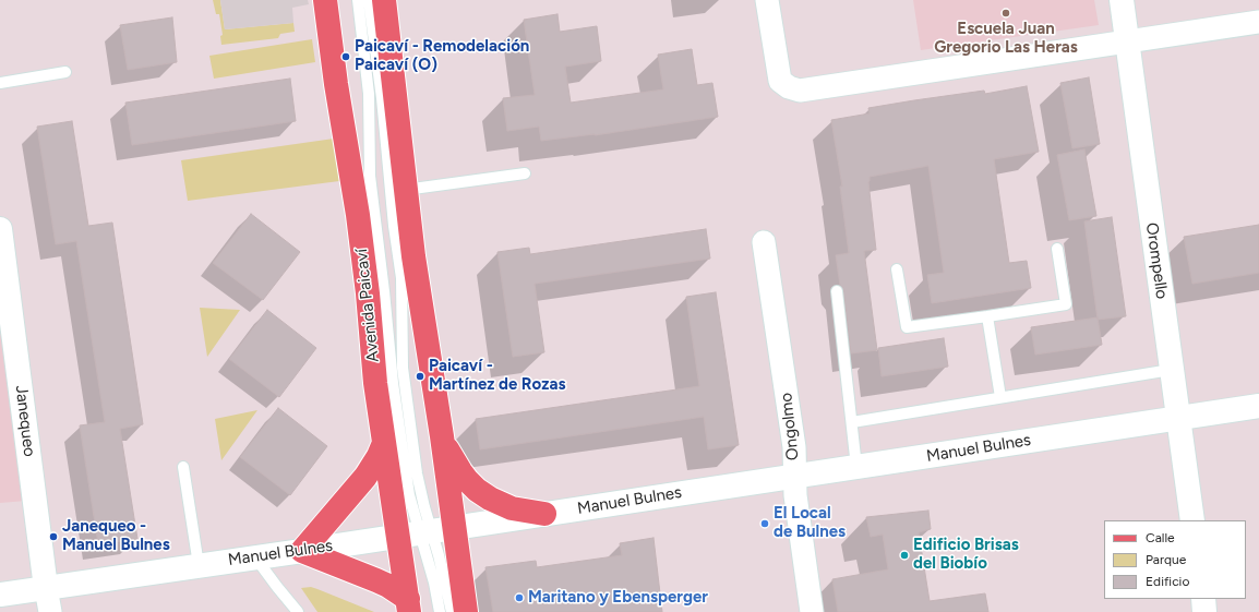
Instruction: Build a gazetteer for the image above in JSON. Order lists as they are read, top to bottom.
{
  "streets": {
    "main road": [
      "Orompello",
      "Avenida Paicaví",
      "Janequeo",
      "Manuel Bulnes"
    ],
    "street": ["Ongolmo"]
  },
  "crossings": [
    ["Orompello", "Manuel Bulnes"],
    ["Avenida Paicaví", "Manuel Bulnes"],
    ["Janequeo", "Manuel Bulnes"],
    ["Ongolmo", "Manuel Bulnes"]
  ],
  "places": [
    "Escuela Juan Gregorio Las Heras",
    "Paicaví - Remodelación Paicaví (O)",
    "Paicaví - Martínez de Rozas",
    "El Local de Bulnes",
    "Janequeo - Manuel Bulnes",
    "Edificio Brisas del Biobío",
    "Maritano y Ebensperger"
  ],
  "legend": ["Calle", "Parque", "Edificio"]
}
